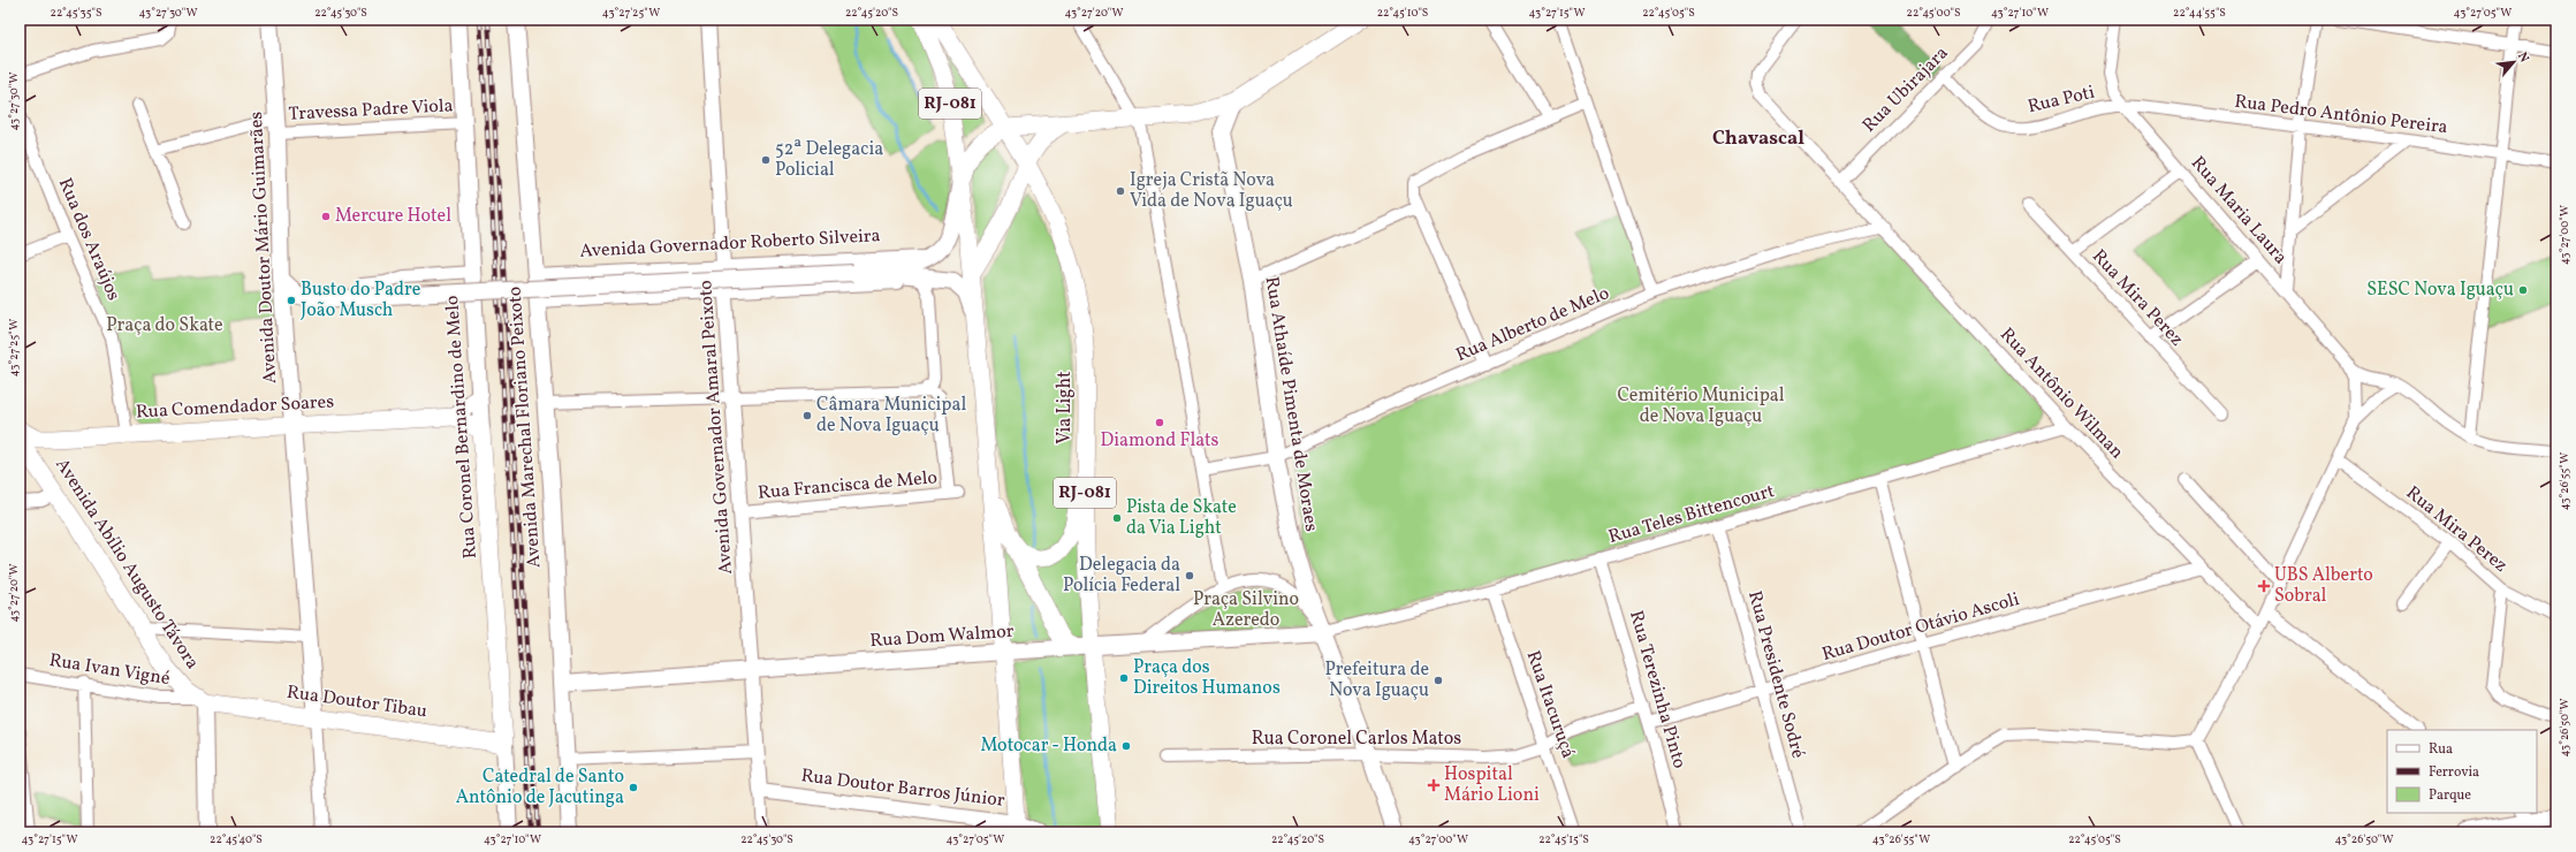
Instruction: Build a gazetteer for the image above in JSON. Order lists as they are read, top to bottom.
{
  "streets": {
    "main road": [
      "RJ-081",
      "Avenida Doutor Mário Guimarães",
      "Rua Athaíde Pimenta de Moraes",
      "Rua Comendador Soares",
      "Via Light",
      "Rua Coronel Bernardino de Melo",
      "Avenida Marechal Floriano Peixoto",
      "Avenida Abílio Augusto Távora",
      "Rua Dom Walmor",
      "Rua Doutor Tibau",
      "Rua Doutor Barros Júnior"
    ],
    "street": [
      "Rua Ubirajara",
      "Rua Poti",
      "Travessa Padre Viola",
      "Rua Pedro Antônio Pereira",
      "Rua Maria Laura",
      "Rua dos Araújos",
      "Avenida Governador Roberto Silveira",
      "Rua Mira Perez",
      "Rua Alberto de Melo",
      "Rua Antônio Wilman",
      "Avenida Governador Amaral Peixoto",
      "Rua Francisca de Melo",
      "Rua Teles Bittencourt",
      "Rua Doutor Otávio Ascoli",
      "Rua Ivan Vigné",
      "Rua Presidente Sodré",
      "Rua Terezinha Pinto",
      "Rua Itacuruçá",
      "Rua Coronel Carlos Matos"
    ]
  },
  "crossings": [
    ["Rua Ubirajara", "Rua Poti"],
    ["Rua Ubirajara", "Rua Antônio Wilman"],
    ["Rua Poti", "Rua Pedro Antônio Pereira"],
    ["Rua Poti", "Rua Maria Laura"],
    ["RJ-081", "Rua Dom Walmor"],
    ["RJ-081", "Rua Doutor Barros Júnior"],
    ["Travessa Padre Viola", "Avenida Doutor Mário Guimarães"],
    ["Travessa Padre Viola", "Rua Coronel Bernardino de Melo"],
    ["Rua Pedro Antônio Pereira", "Rua Maria Laura"],
    ["Rua dos Araújos", "Rua Comendador Soares"],
    ["Avenida Governador Roberto Silveira", "Avenida Marechal Floriano Peixoto"],
    ["Avenida Governador Roberto Silveira", "Avenida Governador Amaral Peixoto"],
    ["Avenida Doutor Mário Guimarães", "Rua Comendador Soares"],
    ["Avenida Doutor Mário Guimarães", "Rua Doutor Tibau"],
    ["Rua Alberto de Melo", "Rua Antônio Wilman"],
    ["Rua Alberto de Melo", "Rua Athaíde Pimenta de Moraes"],
    ["Rua Antônio Wilman", "Rua Teles Bittencourt"],
    ["Rua Antônio Wilman", "Rua Doutor Otávio Ascoli"],
    ["Rua Athaíde Pimenta de Moraes", "Rua Teles Bittencourt"],
    ["Rua Athaíde Pimenta de Moraes", "Rua Dom Walmor"],
    ["Rua Athaíde Pimenta de Moraes", "Rua Coronel Carlos Matos"],
    ["Rua Comendador Soares", "Rua Coronel Bernardino de Melo"],
    ["Via Light", "Rua Dom Walmor"],
    ["Rua Coronel Bernardino de Melo", "Rua Doutor Tibau"],
    ["Avenida Marechal Floriano Peixoto", "Rua Dom Walmor"],
    ["Avenida Governador Amaral Peixoto", "Rua Francisca de Melo"],
    ["Avenida Governador Amaral Peixoto", "Rua Dom Walmor"],
    ["Avenida Governador Amaral Peixoto", "Rua Doutor Barros Júnior"],
    ["Rua Teles Bittencourt", "Rua Dom Walmor"],
    ["Rua Teles Bittencourt", "Rua Presidente Sodré"],
    ["Rua Teles Bittencourt", "Rua Terezinha Pinto"],
    ["Rua Teles Bittencourt", "Rua Itacuruçá"],
    ["Avenida Abílio Augusto Távora", "Rua Ivan Vigné"],
    ["Avenida Abílio Augusto Távora", "Rua Doutor Tibau"],
    ["Rua Doutor Otávio Ascoli", "Rua Presidente Sodré"],
    ["Rua Doutor Otávio Ascoli", "Rua Terezinha Pinto"],
    ["Rua Ivan Vigné", "Rua Doutor Tibau"],
    ["Rua Terezinha Pinto", "Rua Coronel Carlos Matos"],
    ["Rua Itacuruçá", "Rua Coronel Carlos Matos"]
  ],
  "districts": ["Chavascal"],
  "parks": ["Praça do Skate", "Cemitério Municipal de Nova Iguaçu", "Praça Silvino Azeredo"],
  "places": {
    "other": [
      "52ª Delegacia Policial",
      "Igreja Cristã Nova Vida de Nova Iguaçu",
      "Mercure Hotel",
      "SESC Nova Iguaçu",
      "Busto do Padre João Musch",
      "Câmara Municipal de Nova Iguaçu",
      "Diamond Flats",
      "Pista de Skate da Via Light",
      "Delegacia da Polícia Federal",
      "Praça dos Direitos Humanos",
      "Prefeitura de Nova Iguaçu",
      "Motocar - Honda",
      "Catedral de Santo Antônio de Jacutinga"
    ],
    "health": ["UBS Alberto Sobral", "Hospital Mário Lioni"]
  },
  "legend": ["Rua", "Ferrovia", "Parque"],
  "north": "top right",
  "coordinates": [
    "22°45'35\"S",
    "43°27'30\"W",
    "22°45'30\"S",
    "43°27'25\"W",
    "22°45'20\"S",
    "43°27'20\"W",
    "22°45'10\"S",
    "43°27'15\"W",
    "22°45'05\"S",
    "22°45'00\"S",
    "43°27'10\"W",
    "22°44'55\"S",
    "43°27'05\"W",
    "43°27'00\"W",
    "43°26'55\"W",
    "43°26'50\"W",
    "22°45'40\"S",
    "22°45'15\"S"
  ]
}
